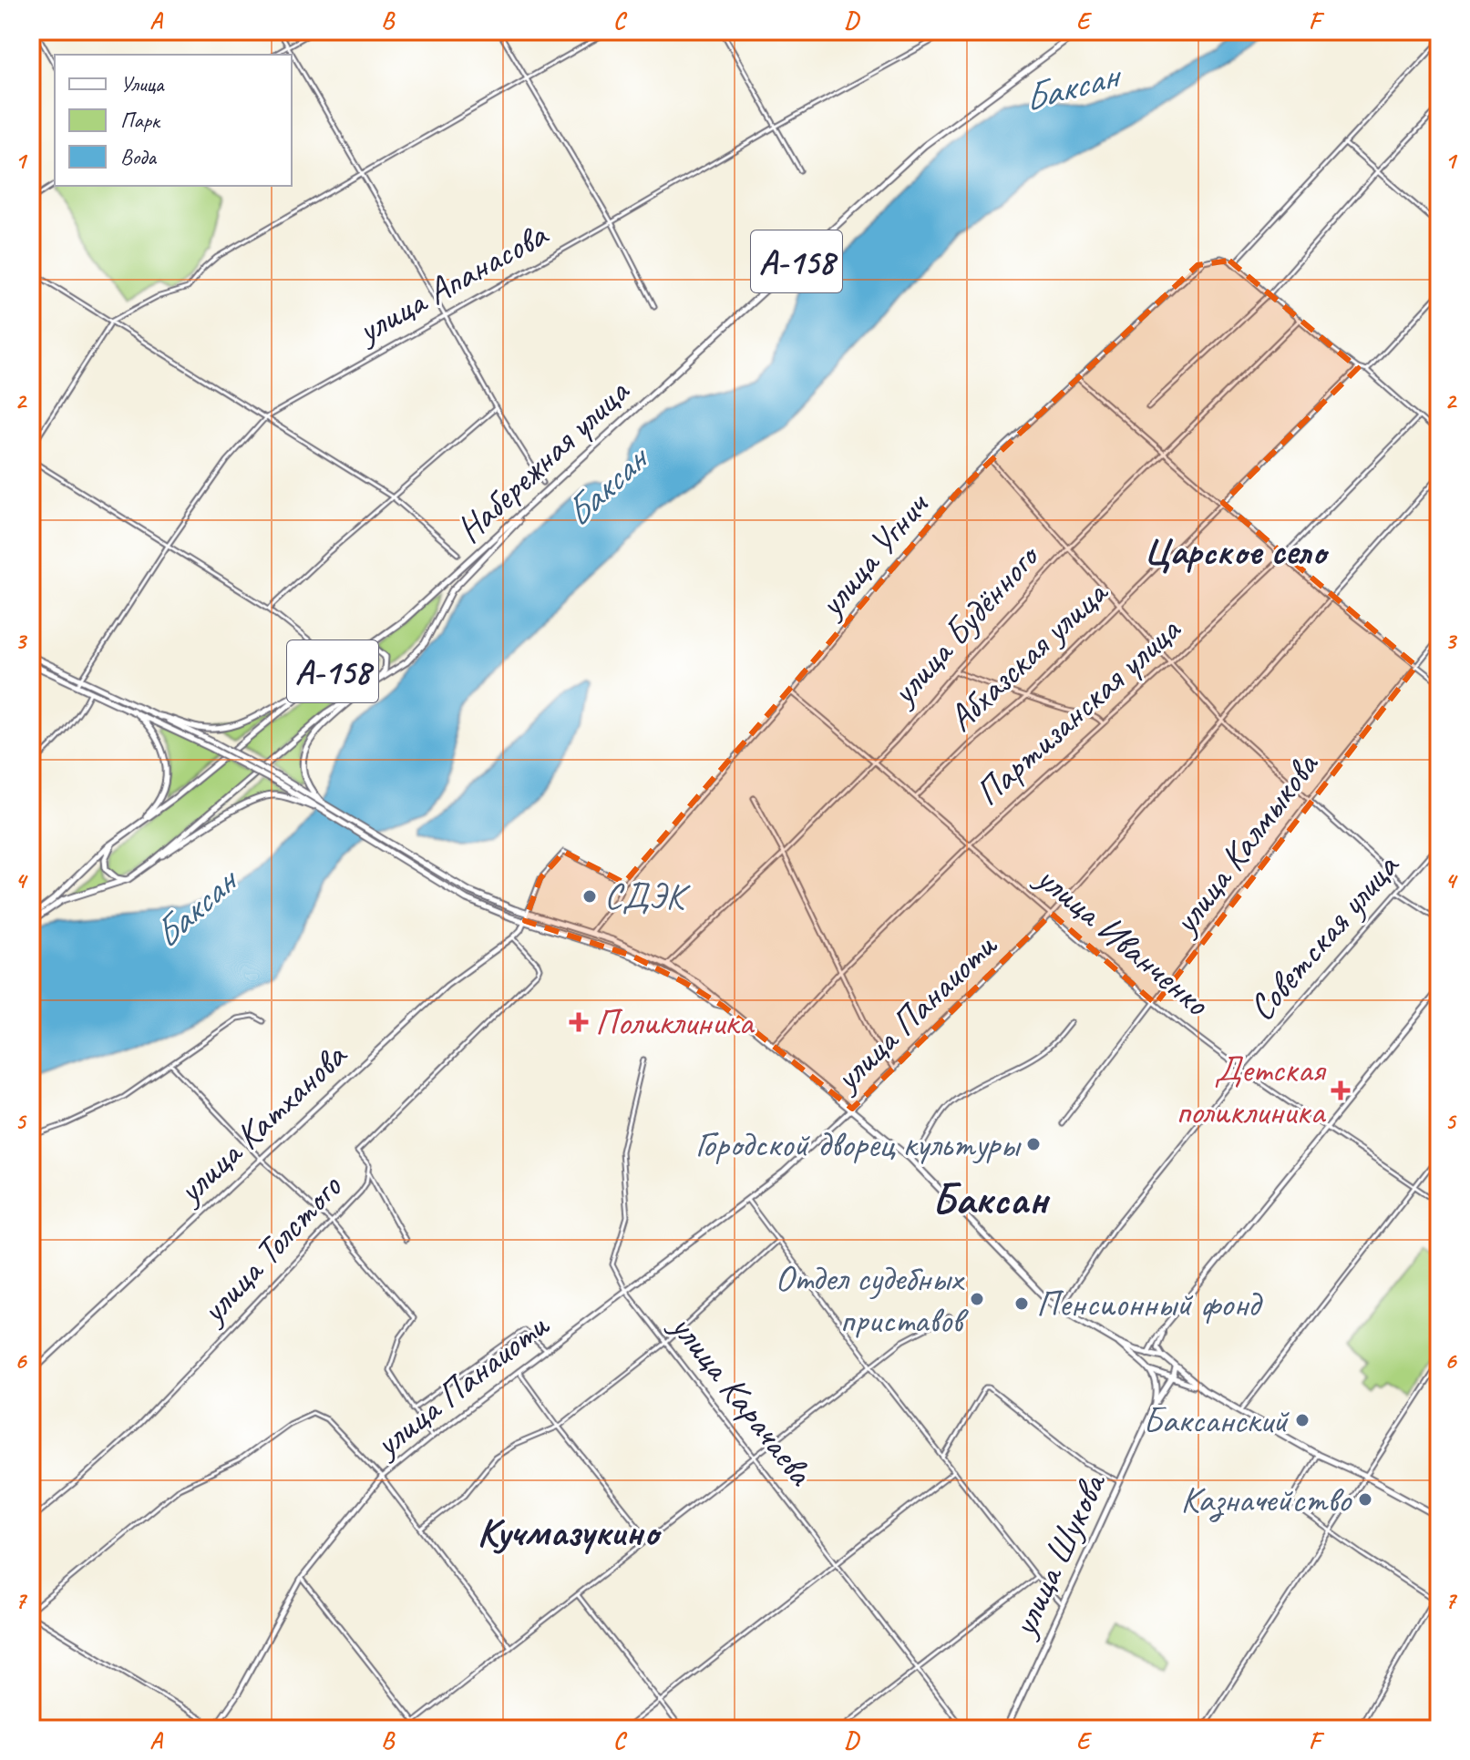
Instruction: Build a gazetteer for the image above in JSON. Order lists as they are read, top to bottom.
{
  "streets": {
    "main road": ["А-158", "Набережная улица", "улица Шукова"],
    "street": [
      "улица Апанасова",
      "улица Угнич",
      "улица Будённого",
      "Абхазская улица",
      "Партизанская улица",
      "улица Калмыкова",
      "Советская улица",
      "улица Иванченко",
      "улица Панаиоти",
      "улица Катханова",
      "улица Толстого",
      "улица Карачаева"
    ]
  },
  "crossings": [
    ["А-158", "Набережная улица"],
    ["улица Угнич", "улица Иванченко"],
    ["улица Будённого", "улица Иванченко"],
    ["Абхазская улица", "улица Иванченко"],
    ["Партизанская улица", "улица Иванченко"],
    ["улица Калмыкова", "улица Иванченко"],
    ["Советская улица", "улица Иванченко"],
    ["улица Иванченко", "улица Панаиоти"],
    ["улица Панаиоти", "улица Карачаева"],
    ["улица Катханова", "улица Толстого"]
  ],
  "districts": ["Царское село", "Баксан", "Кучмазукино"],
  "water": ["Баксан"],
  "places": {
    "other": [
      "СДЭК",
      "Городской дворец культуры",
      "Отдел судебных приставов",
      "Пенсионный фонд",
      "Баксанский",
      "Казначейство"
    ],
    "health": ["Поликлиника", "Детская поликлиника"]
  },
  "legend": ["Улица", "Парк", "Вода"],
  "grid": {
    "columns": [
      "A",
      "B",
      "C",
      "D",
      "E",
      "F"
    ],
    "rows": [
      "1",
      "2",
      "3",
      "4",
      "5",
      "6",
      "7"
    ]
  }
}
